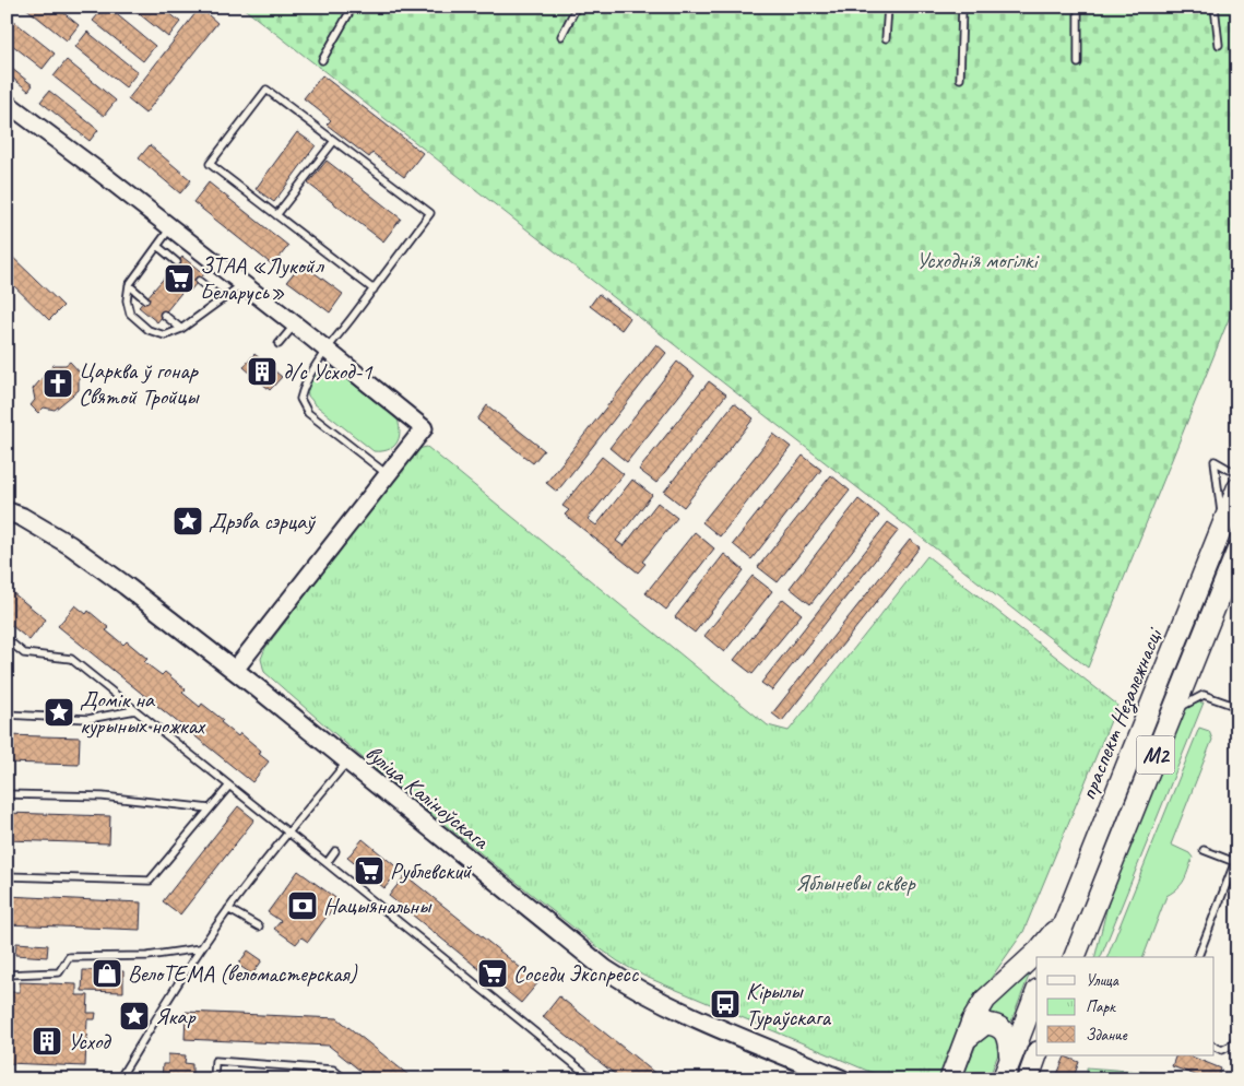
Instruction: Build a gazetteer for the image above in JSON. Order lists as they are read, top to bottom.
{
  "streets": {
    "main road": ["праспект Незалежнасці", "М2", "вуліца Каліноўскага"]
  },
  "parks": ["Усходнія могілкі", "Яблыневы сквер"],
  "places": {
    "supermarket": ["ЗТАА «Лукойл Беларусь»", "Рублевский", "Соседи Экспресс"],
    "building": ["д/с Усход-1", "Усход"],
    "church": ["Царква ў гонар Святой Тройцы"],
    "place": ["Дрэва сэрцаў", "Домік на курыных ножках", "Якар"],
    "bank": ["Нацыянальны"],
    "shop": ["ВелоТЕМА (веломастерская)"],
    "bus stop": ["Кірылы Тураўскага"]
  },
  "legend": ["Улица", "Парк", "Здание"]
}
